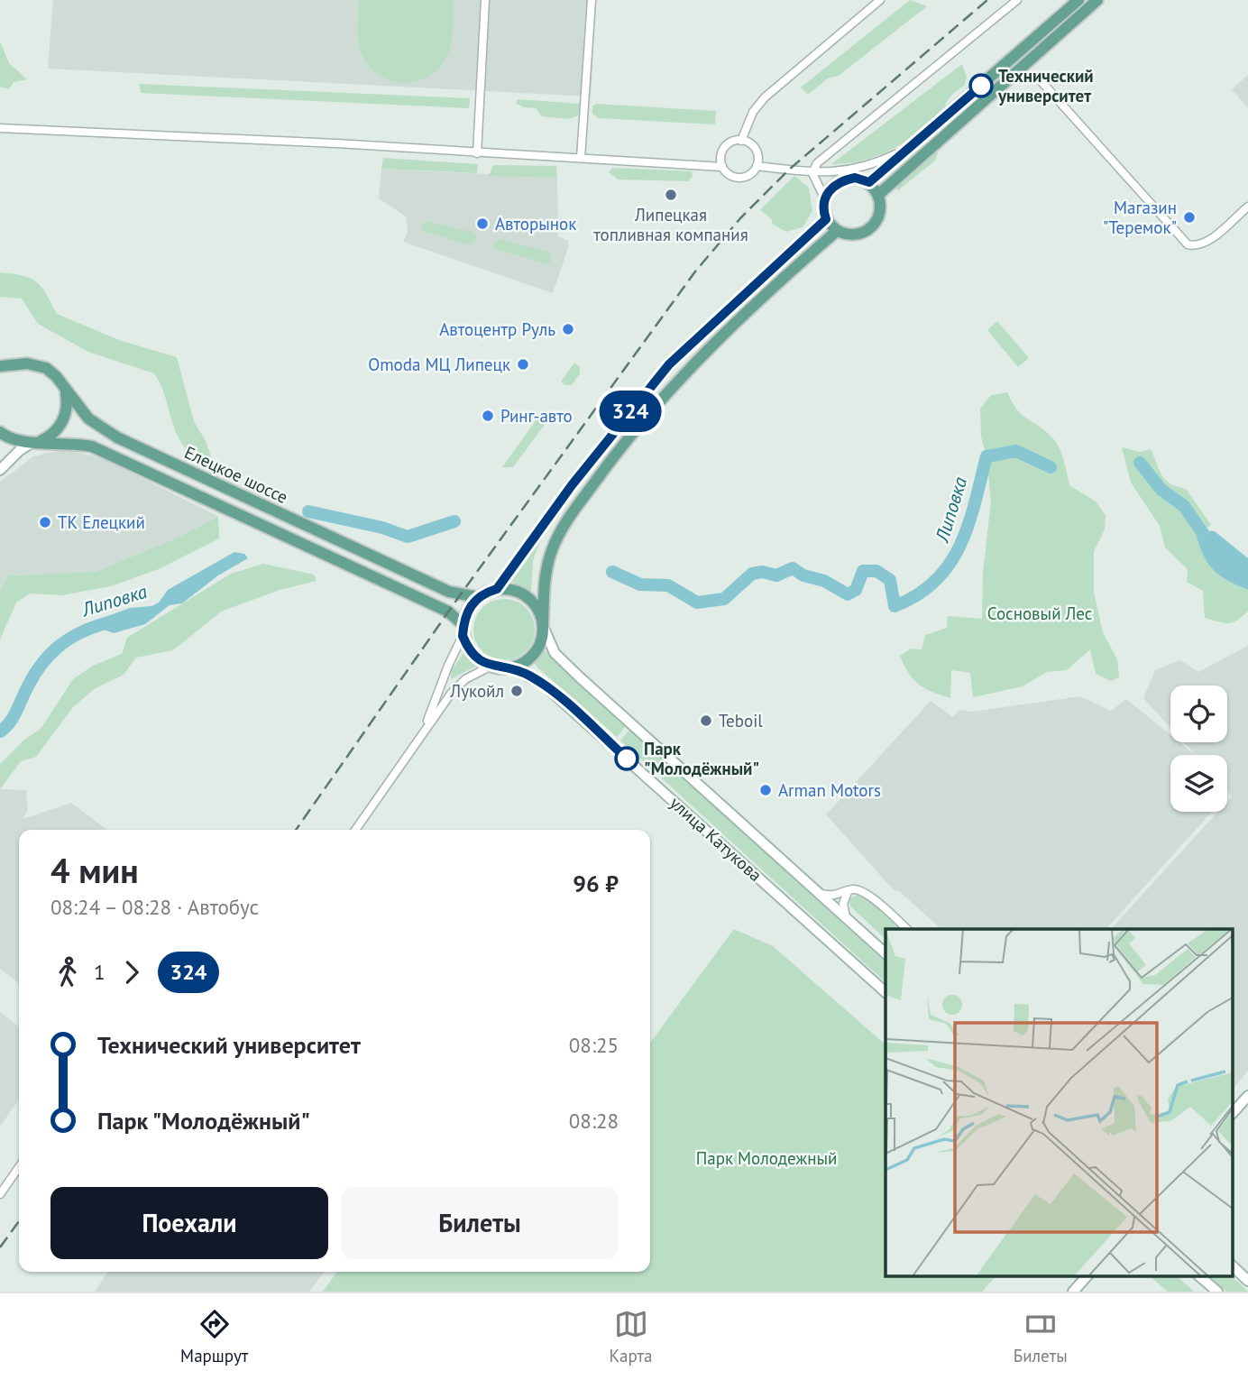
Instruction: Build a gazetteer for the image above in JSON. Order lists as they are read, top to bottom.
{
  "streets": {
    "main road": ["Елецкое шоссе", "улица Катукова"]
  },
  "crossings": [
    ["Елецкое шоссе", "улица Катукова"]
  ],
  "water": ["Липовка"],
  "parks": ["Сосновый Лес", "Парк Молодежный"],
  "places": [
    "Технический университет",
    "Липецкая топливная компания",
    "Магазин \"Теремок\"",
    "Авторынок",
    "Автоцентр Руль",
    "Omoda МЦ Липецк",
    "Ринг-авто",
    "ТК Елецкий",
    "Лукойл",
    "Teboil",
    "Парк \"Молодёжный\"",
    "Arman Motors"
  ],
  "lines": ["bus line 324"],
  "page": {
    "on_map": "324",
    "heading": ["4 мин", "08:24 – 08:28 · Автобус", "96 ₽"],
    "legs": ["1", "324"],
    "list": [
      {
        "name": "Технический университет",
        "value": "08:25"
      },
      {
        "name": "Парк \"Молодёжный\"",
        "value": "08:28"
      }
    ],
    "buttons": ["Поехали", "Билеты"],
    "tabs": ["Маршрут", "Карта", "Билеты"]
  }
}
